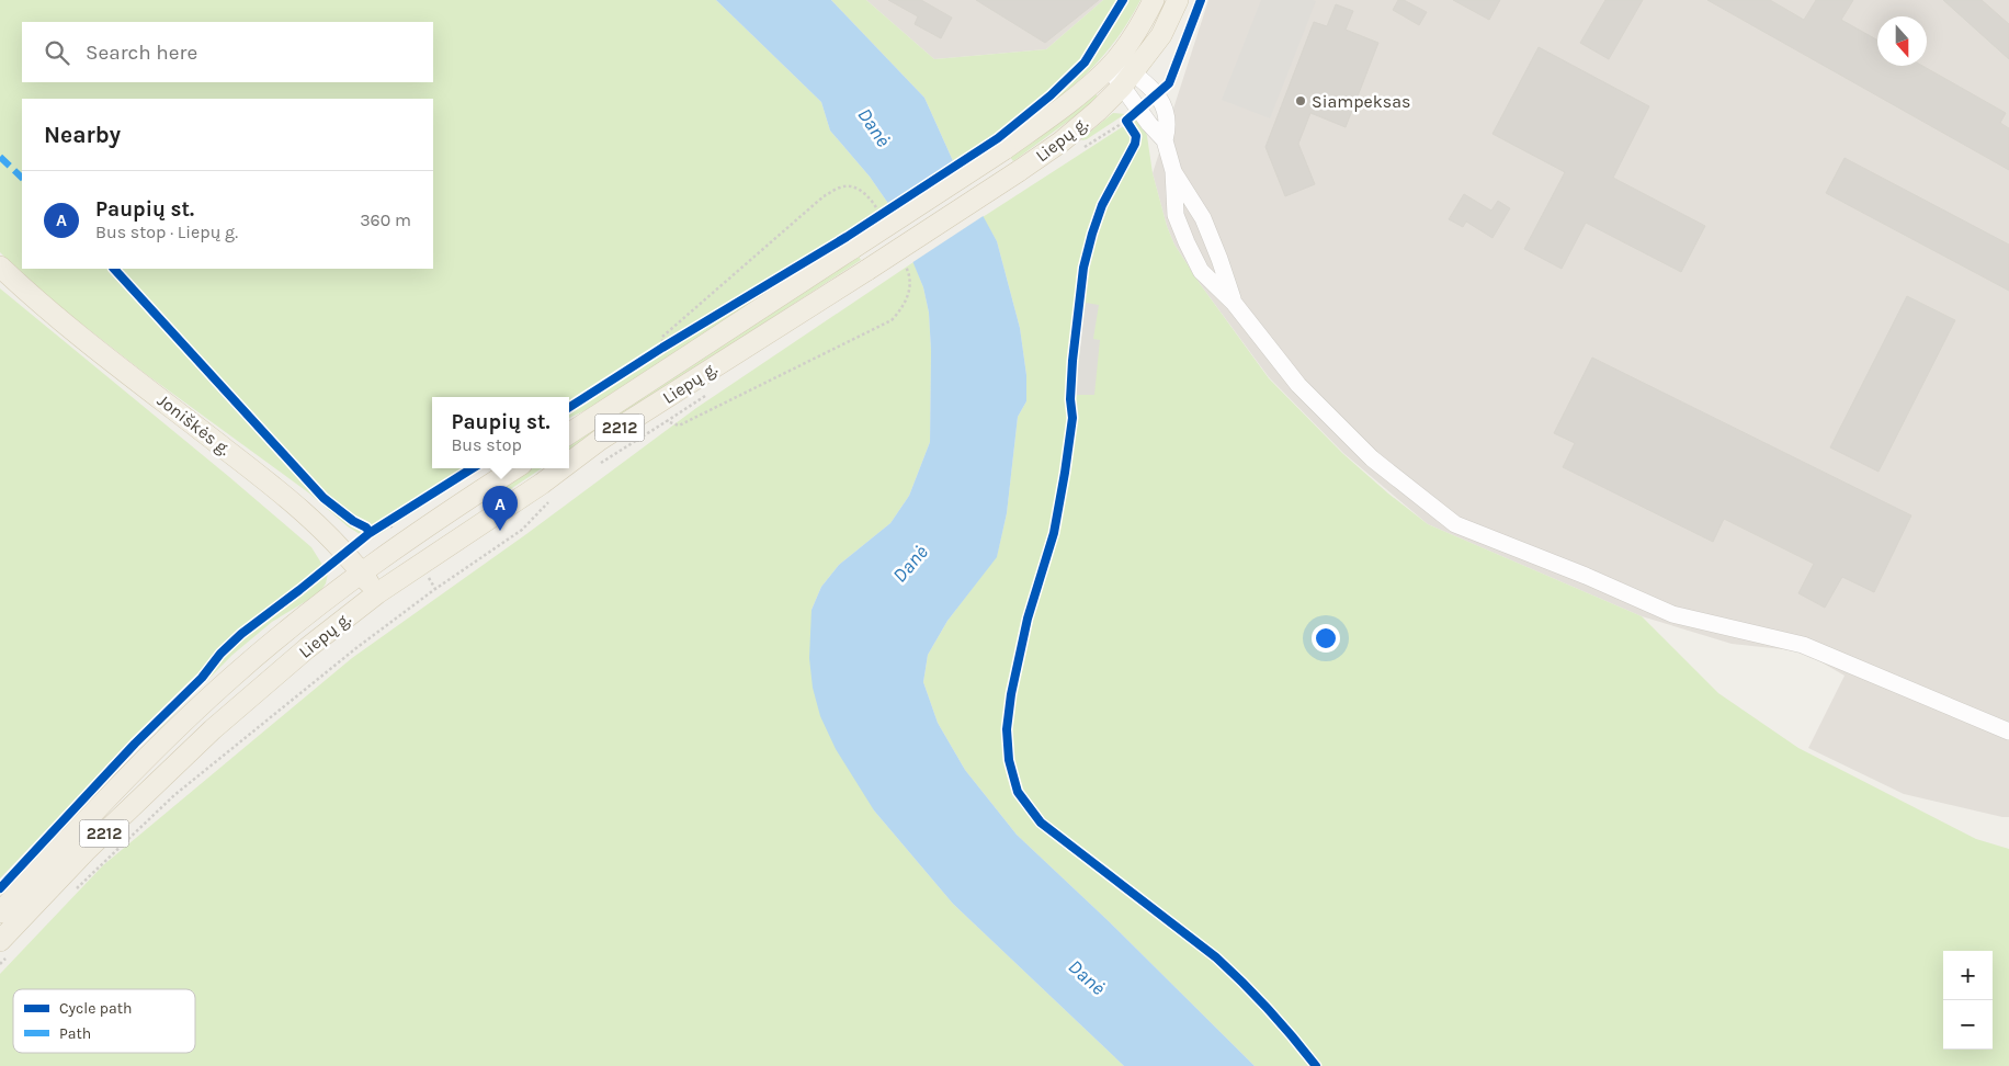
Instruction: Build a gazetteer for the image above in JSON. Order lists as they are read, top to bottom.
{
  "streets": {
    "main road": ["Liepų g.", "Joniškės g.", "2212"]
  },
  "crossings": [
    ["Liepų g.", "Joniškės g."]
  ],
  "water": ["Danė"],
  "places": ["Siampeksas"],
  "legend": ["Cycle path", "Path"],
  "north": "bottom",
  "page": {
    "search": "Search here",
    "heading": "Nearby",
    "list": [
      {
        "mark": "A",
        "name": "Paupių st.",
        "note": "Bus stop · Liepų g.",
        "value": "360 m"
      }
    ],
    "popup": ["Paupių st.", "Bus stop"],
    "pins": "A",
    "map_buttons": ["+", "−"]
  }
}
